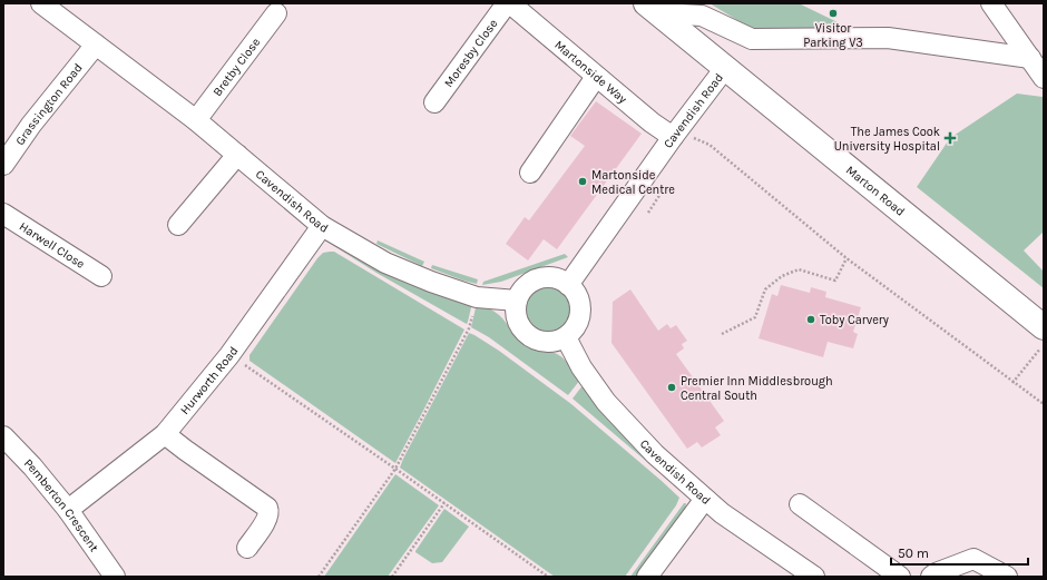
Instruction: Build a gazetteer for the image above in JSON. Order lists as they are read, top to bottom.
{
  "streets": {
    "main road": ["Marton Road"],
    "street": [
      "Moresby Close",
      "Bretby Close",
      "Martonside Way",
      "Grassington Road",
      "Cavendish Road",
      "Harwell Close",
      "Hurworth Road",
      "Pemberton Crescent"
    ]
  },
  "crossings": [
    ["Moresby Close", "Martonside Way"],
    ["Bretby Close", "Cavendish Road"],
    ["Martonside Way", "Cavendish Road"],
    ["Grassington Road", "Cavendish Road"],
    ["Cavendish Road", "Marton Road"],
    ["Cavendish Road", "Hurworth Road"],
    ["Hurworth Road", "Pemberton Crescent"]
  ],
  "places": {
    "other": [
      "Visitor Parking V3",
      "Martonside Medical Centre",
      "Toby Carvery",
      "Premier Inn Middlesbrough Central South"
    ],
    "health": ["The James Cook University Hospital"]
  },
  "scale_bar": "50 m"
}
